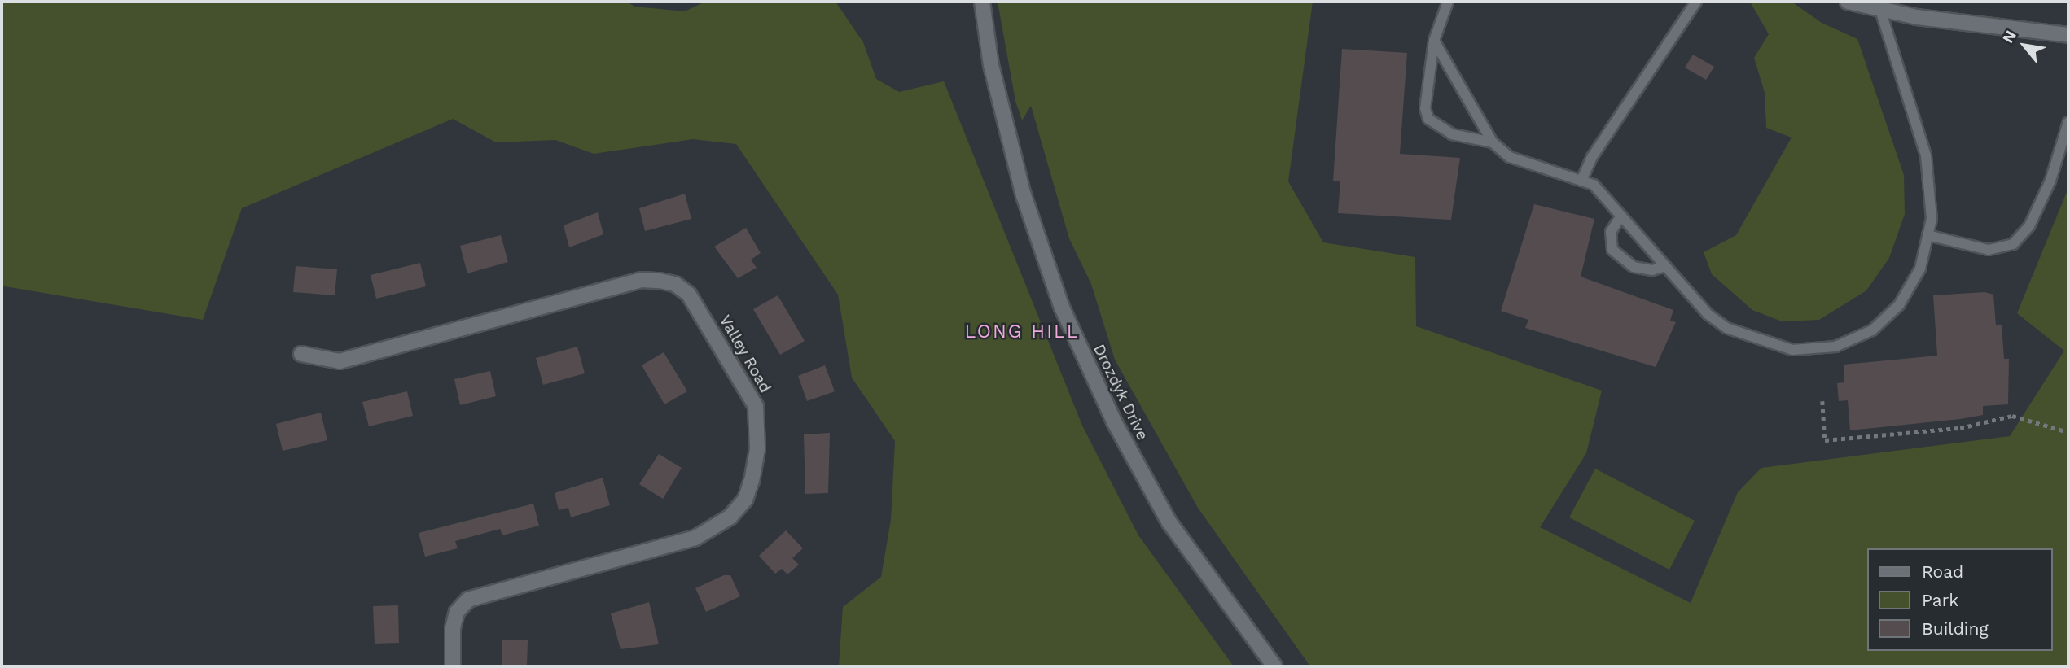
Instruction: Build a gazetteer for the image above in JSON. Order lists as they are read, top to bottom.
{
  "streets": {
    "street": ["Valley Road", "Drozdyk Drive"]
  },
  "districts": ["LONG HILL"],
  "legend": ["Road", "Park", "Building"],
  "north": "top left"
}
